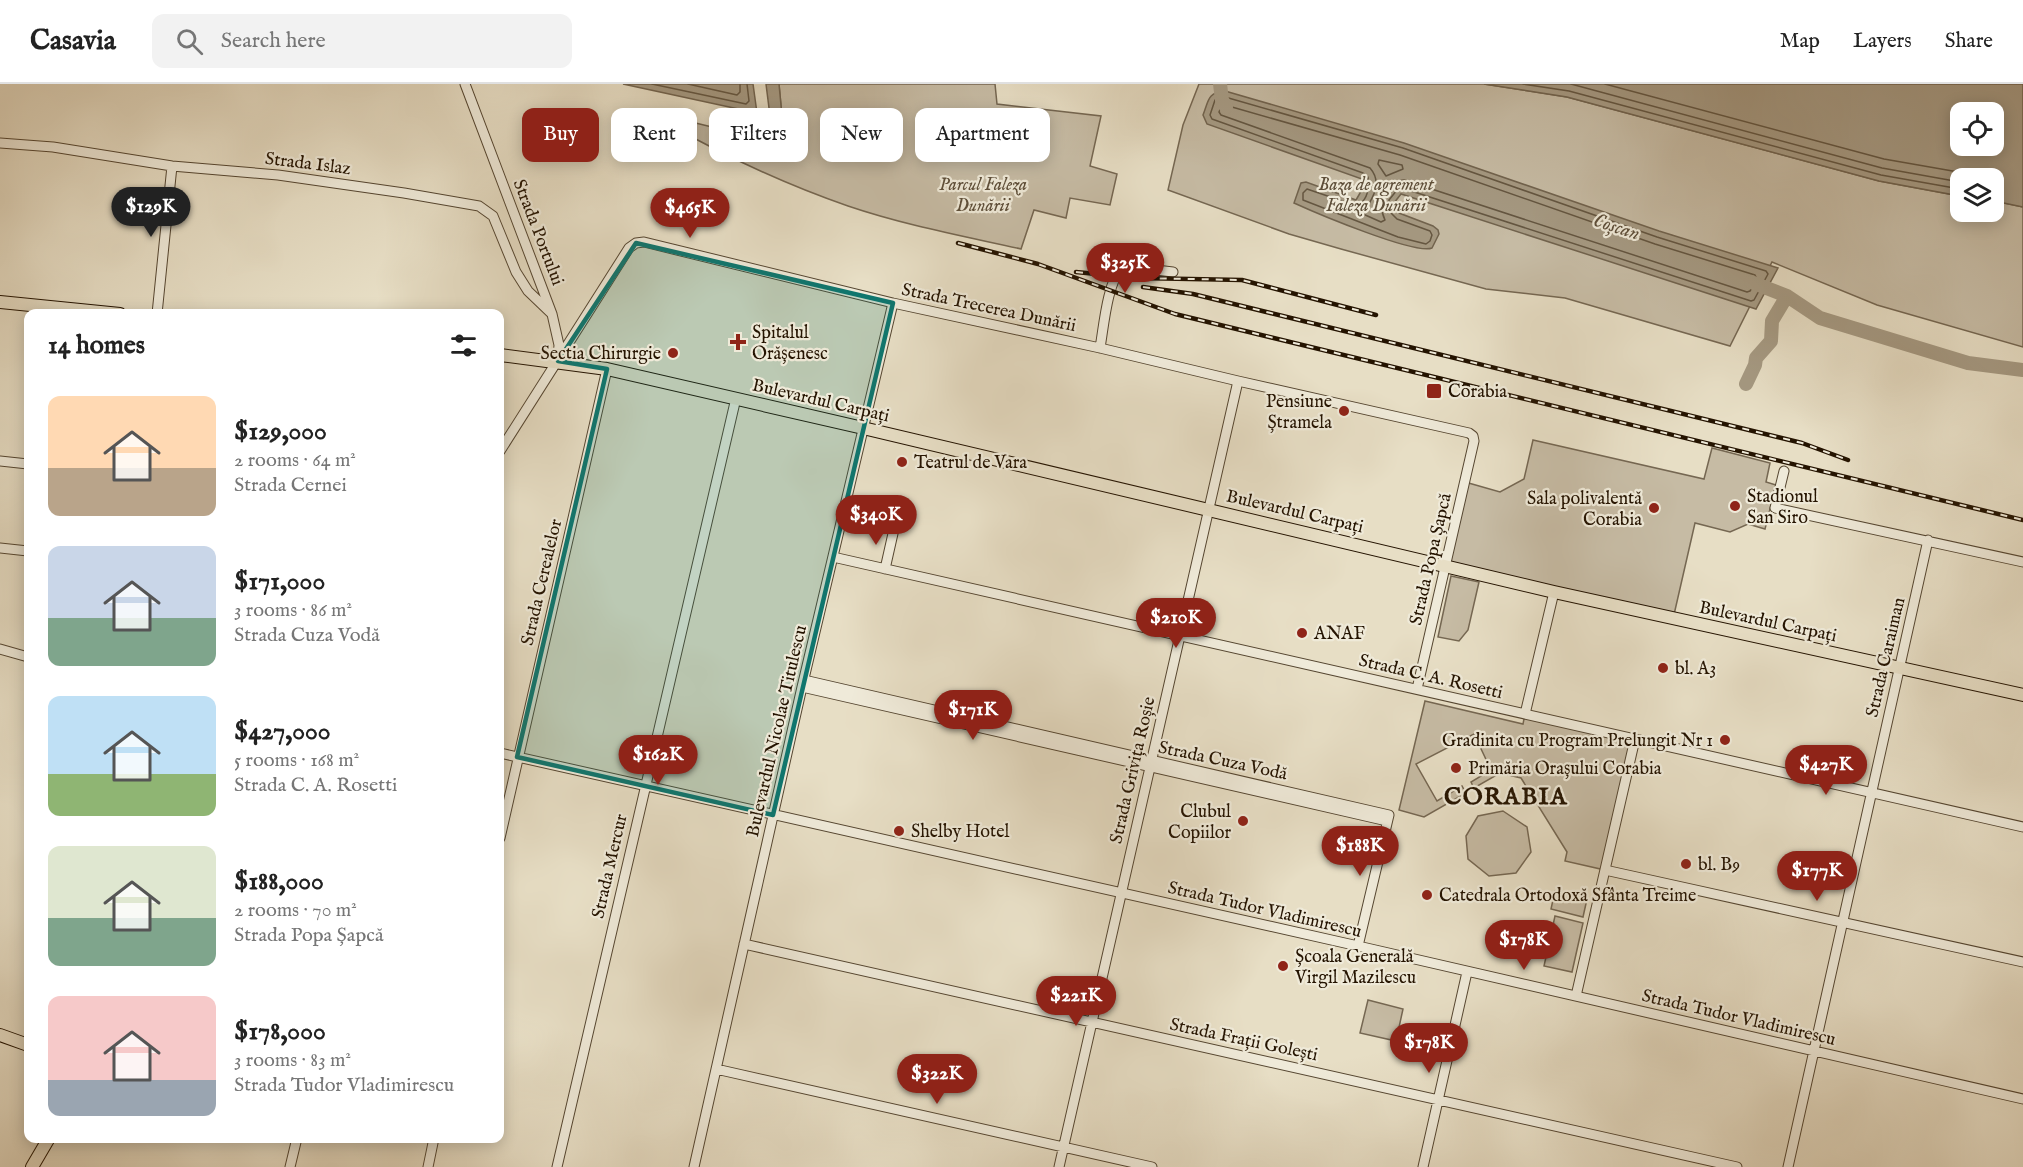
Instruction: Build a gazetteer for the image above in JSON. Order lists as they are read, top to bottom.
{
  "streets": {
    "main road": ["Bulevardul Carpați"],
    "street": [
      "Strada Islaz",
      "Strada Portului",
      "Strada Trecerea Dunării",
      "Strada Popa Șapcă",
      "Strada Cerealelor",
      "Strada Caraiman",
      "Strada C. A. Rosetti",
      "Bulevardul Nicolae Titulescu",
      "Strada Cuza Vodă",
      "Strada Grivița Roșie",
      "Strada Mercur",
      "Strada Tudor Vladimirescu",
      "Strada Frații Golești"
    ]
  },
  "crossings": [
    ["Strada Islaz", "Strada Portului"],
    ["Strada Portului", "Strada Trecerea Dunării"],
    ["Strada Portului", "Bulevardul Carpați"],
    ["Strada Trecerea Dunării", "Bulevardul Carpați"],
    ["Strada Trecerea Dunării", "Strada Popa Șapcă"],
    ["Strada Trecerea Dunării", "Bulevardul Nicolae Titulescu"],
    ["Strada Trecerea Dunării", "Strada Grivița Roșie"],
    ["Bulevardul Carpați", "Strada Popa Șapcă"],
    ["Bulevardul Carpați", "Strada Cerealelor"],
    ["Bulevardul Carpați", "Strada Caraiman"],
    ["Bulevardul Carpați", "Bulevardul Nicolae Titulescu"],
    ["Bulevardul Carpați", "Strada Grivița Roșie"],
    ["Bulevardul Carpați", "Strada Mercur"],
    ["Strada Popa Șapcă", "Strada C. A. Rosetti"],
    ["Strada Cerealelor", "Strada Tudor Vladimirescu"],
    ["Strada Caraiman", "Strada C. A. Rosetti"],
    ["Strada Caraiman", "Strada Tudor Vladimirescu"],
    ["Strada C. A. Rosetti", "Bulevardul Nicolae Titulescu"],
    ["Strada C. A. Rosetti", "Strada Grivița Roșie"],
    ["Bulevardul Nicolae Titulescu", "Strada Cuza Vodă"],
    ["Bulevardul Nicolae Titulescu", "Strada Tudor Vladimirescu"],
    ["Bulevardul Nicolae Titulescu", "Strada Frații Golești"],
    ["Strada Cuza Vodă", "Strada Grivița Roșie"],
    ["Strada Cuza Vodă", "Strada Tudor Vladimirescu"],
    ["Strada Grivița Roșie", "Strada Tudor Vladimirescu"],
    ["Strada Grivița Roșie", "Strada Frații Golești"],
    ["Strada Mercur", "Strada Tudor Vladimirescu"]
  ],
  "districts": ["CORABIA"],
  "water": ["Coșcan"],
  "parks": ["Parcul Faleza Dunării", "Baza de agrement Faleza Dunării"],
  "places": {
    "health": ["Spitalul Orășenesc"],
    "other": [
      "Sectia Chirurgie",
      "Pensiune Ștramela",
      "Teatrul de Vara",
      "Stadionul San Siro",
      "Sala polivalentă Corabia",
      "ANAF",
      "bl. A3",
      "Gradinita cu Program Prelungit Nr 1",
      "Primăria Orașului Corabia",
      "Clubul Copiilor",
      "Shelby Hotel",
      "bl. B9",
      "Catedrala Ortodoxă Sfânta Treime",
      "Școala Generală Virgil Mazilescu"
    ],
    "transit": ["Corabia"]
  },
  "page": {
    "header": "Casavia",
    "search": "Search here",
    "nav": ["Map", "Layers", "Share"],
    "chip": [
      "Buy",
      "Rent",
      "Filters",
      "New",
      "Apartment"
    ],
    "price": [
      "$129K",
      "$465K",
      "$325K",
      "$340K",
      "$210K",
      "$171K",
      "$162K",
      "$427K",
      "$188K",
      "$177K",
      "$178K",
      "$221K",
      "$178K",
      "$322K"
    ],
    "heading": "14 homes",
    "list": [
      {
        "name": "$129,000",
        "note": "2 rooms · 64 m² · Strada Cernei"
      },
      {
        "name": "$171,000",
        "note": "3 rooms · 86 m² · Strada Cuza Vodă"
      },
      {
        "name": "$427,000",
        "note": "5 rooms · 168 m² · Strada C. A. Rosetti"
      },
      {
        "name": "$188,000",
        "note": "2 rooms · 70 m² · Strada Popa Șapcă"
      },
      {
        "name": "$178,000",
        "note": "3 rooms · 83 m² · Strada Tudor Vladimirescu"
      }
    ]
  }
}
